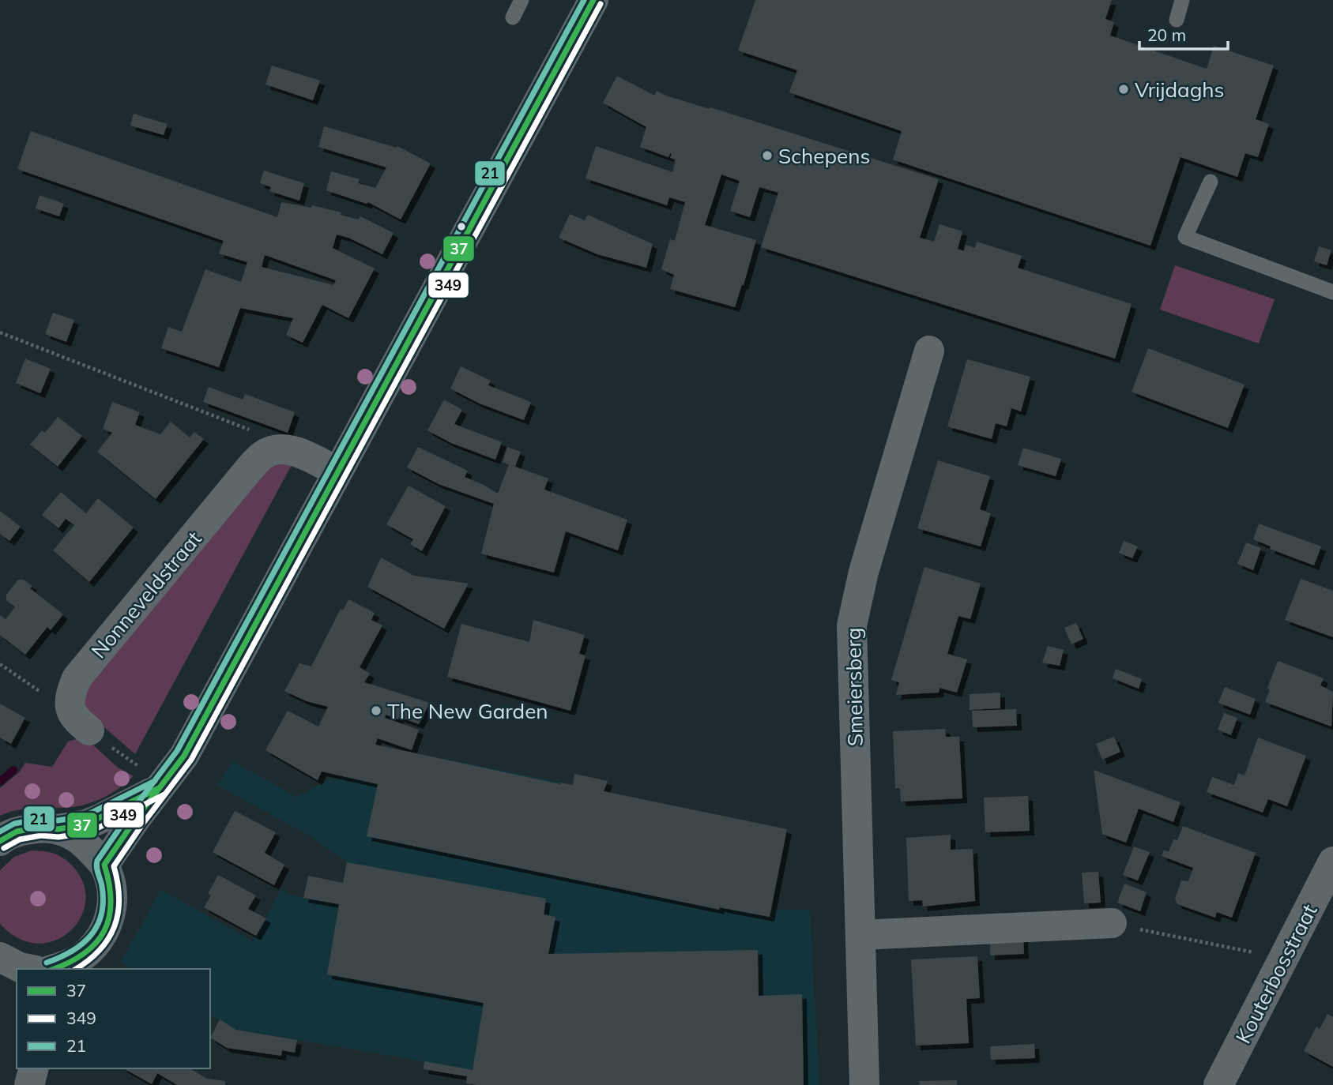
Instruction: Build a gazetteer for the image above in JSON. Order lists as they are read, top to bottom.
{
  "streets": {
    "street": ["Nonneveldstraat", "Smeiersberg", "Kouterbosstraat"]
  },
  "places": ["Vrijdaghs", "Schepens", "The New Garden"],
  "lines": ["transit line 37", "transit line 21", "transit line 349"],
  "legend": ["37", "349", "21"],
  "scale_bar": "20 m"
}
